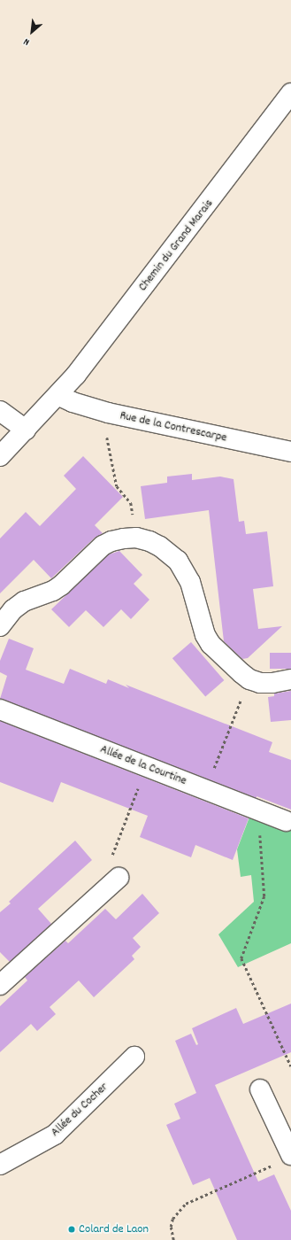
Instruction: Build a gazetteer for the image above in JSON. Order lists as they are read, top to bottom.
{
  "streets": {
    "street": [
      "Chemin du Grand Marais",
      "Rue de la Contrescarpe",
      "Allée de la Courtine",
      "Allée du Cocher"
    ]
  },
  "crossings": [
    ["Chemin du Grand Marais", "Rue de la Contrescarpe"]
  ],
  "places": ["Colard de Laon"],
  "north": "bottom left"
}
